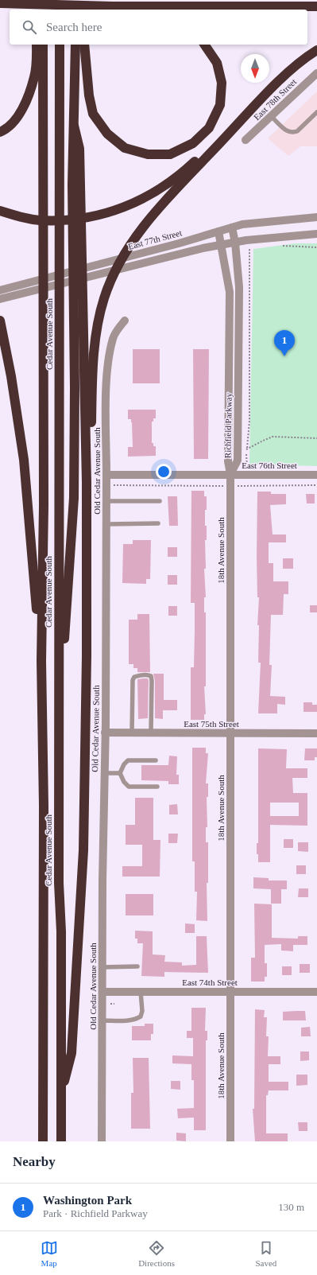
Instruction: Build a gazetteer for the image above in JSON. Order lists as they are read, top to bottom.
{
  "streets": {
    "highway": ["Cedar Avenue South"],
    "street": [
      "East 78th Street",
      "East 77th Street",
      "Richfield Parkway",
      "East 76th Street",
      "Old Cedar Avenue South",
      "18th Avenue South",
      "East 75th Street",
      "East 74th Street"
    ]
  },
  "crossings": [
    ["East 77th Street", "Richfield Parkway"],
    ["Richfield Parkway", "East 76th Street"],
    ["Richfield Parkway", "18th Avenue South"],
    ["East 76th Street", "Old Cedar Avenue South"],
    ["East 76th Street", "18th Avenue South"],
    ["Old Cedar Avenue South", "East 75th Street"],
    ["Old Cedar Avenue South", "East 74th Street"],
    ["18th Avenue South", "East 75th Street"],
    ["18th Avenue South", "East 74th Street"]
  ],
  "north": "bottom",
  "page": {
    "search": "Search here",
    "pins": "1",
    "heading": "Nearby",
    "list": [
      {
        "mark": "1",
        "name": "Washington Park",
        "note": "Park · Richfield Parkway",
        "value": "130 m"
      }
    ],
    "nav": ["Map", "Directions", "Saved"]
  }
}
